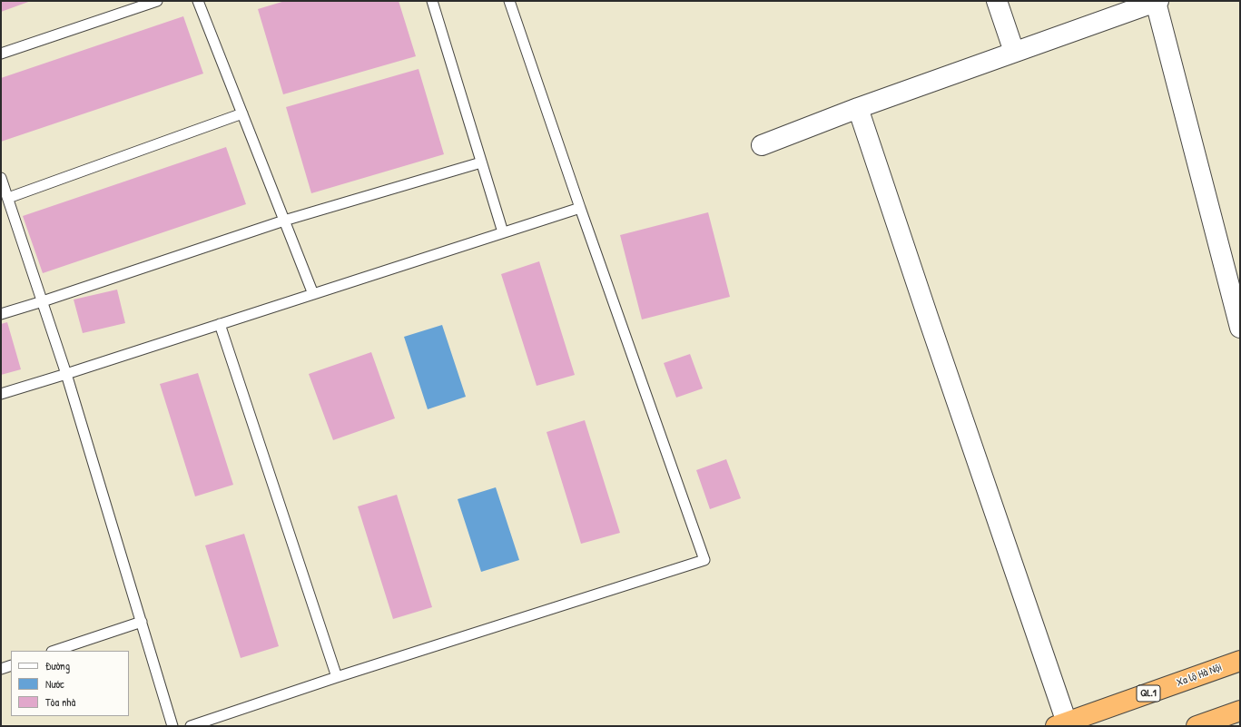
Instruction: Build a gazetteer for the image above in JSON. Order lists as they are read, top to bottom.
{
  "streets": {
    "highway": ["Xa lộ Hà Nội", "QL.1"]
  },
  "legend": ["Đường", "Nước", "Tòa nhà"]
}
